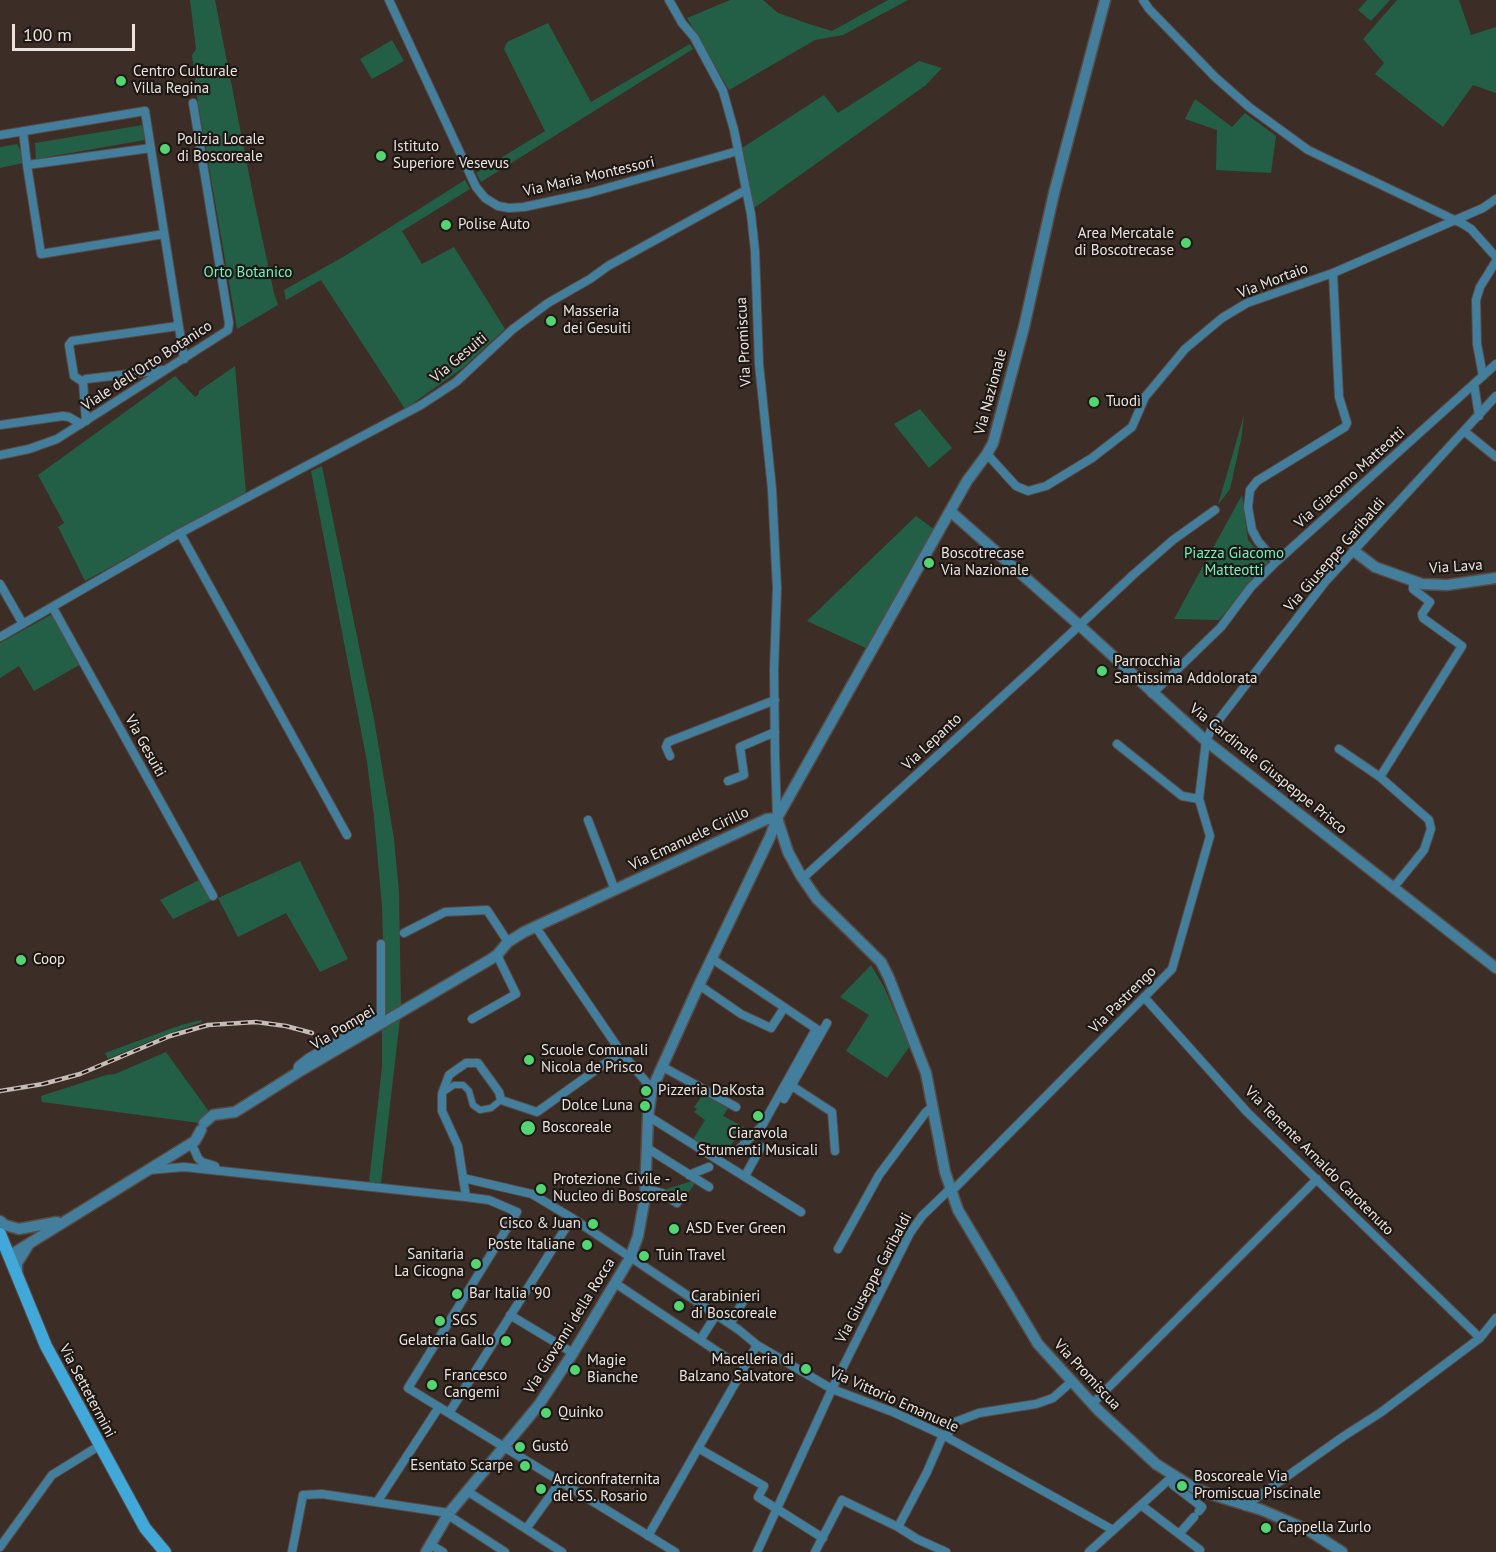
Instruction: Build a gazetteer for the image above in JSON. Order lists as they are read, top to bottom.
{
  "streets": {
    "main road": ["Via Settetermini"],
    "street": [
      "Via Maria Montessori",
      "Via Mortaio",
      "Via Promiscua",
      "Via Gesuiti",
      "Viale dell'Orto Botanico",
      "Via Nazionale",
      "Via Giacomo Matteotti",
      "Via Giuseppe Garibaldi",
      "Via Lava",
      "Via Lepanto",
      "Via Cardinale Giuspeppe Prisco",
      "Via Emanuele Cirillo",
      "Via Pastrengo",
      "Via Pompei",
      "Via Tenente Arnaldo Carotenuto",
      "Via Giovanni della Rocca",
      "Via Vittorio Emanuele"
    ]
  },
  "crossings": [
    ["Via Maria Montessori", "Via Promiscua"],
    ["Via Mortaio", "Via Nazionale"],
    ["Via Promiscua", "Via Gesuiti"],
    ["Via Promiscua", "Via Nazionale"],
    ["Via Promiscua", "Via Giuseppe Garibaldi"],
    ["Via Promiscua", "Via Lepanto"],
    ["Via Promiscua", "Via Emanuele Cirillo"],
    ["Via Promiscua", "Via Pastrengo"],
    ["Via Promiscua", "Via Giovanni della Rocca"],
    ["Via Nazionale", "Via Cardinale Giuspeppe Prisco"],
    ["Via Nazionale", "Via Emanuele Cirillo"],
    ["Via Nazionale", "Via Giovanni della Rocca"],
    ["Via Giacomo Matteotti", "Via Cardinale Giuspeppe Prisco"],
    ["Via Giuseppe Garibaldi", "Via Lava"],
    ["Via Giuseppe Garibaldi", "Via Cardinale Giuspeppe Prisco"],
    ["Via Giuseppe Garibaldi", "Via Pastrengo"],
    ["Via Giuseppe Garibaldi", "Via Vittorio Emanuele"],
    ["Via Lepanto", "Via Cardinale Giuspeppe Prisco"],
    ["Via Cardinale Giuspeppe Prisco", "Via Pastrengo"],
    ["Via Emanuele Cirillo", "Via Pompei"],
    ["Via Emanuele Cirillo", "Via Giovanni della Rocca"],
    ["Via Pastrengo", "Via Tenente Arnaldo Carotenuto"],
    ["Via Giovanni della Rocca", "Via Vittorio Emanuele"]
  ],
  "parks": ["Orto Botanico", "Piazza Giacomo Matteotti"],
  "places": [
    "Centro Culturale Villa Regina",
    "Polizia Locale di Boscoreale",
    "Istituto Superiore Vesevus",
    "Polise Auto",
    "Area Mercatale di Boscotrecase",
    "Masseria dei Gesuiti",
    "Tuodì",
    "Boscotrecase Via Nazionale",
    "Parrocchia Santissima Addolorata",
    "Coop",
    "Scuole Comunali Nicola de Prisco",
    "Pizzeria DaKosta",
    "Dolce Luna",
    "Ciaravola Strumenti Musicali",
    "Boscoreale",
    "Protezione Civile - Nucleo di Boscoreale",
    "Cisco & Juan",
    "ASD Ever Green",
    "Poste Italiane",
    "Tuin Travel",
    "Sanitaria La Cicogna",
    "Bar Italia '90",
    "Carabinieri di Boscoreale",
    "SGS",
    "Gelateria Gallo",
    "Macelleria di Balzano Salvatore",
    "Magie Bianche",
    "Francesco Cangemi",
    "Quinko",
    "Gustó",
    "Esentato Scarpe",
    "Boscoreale Via Promiscua Piscinale",
    "Arciconfraternita del SS. Rosario",
    "Cappella Zurlo"
  ],
  "scale_bar": "100 m"
}
